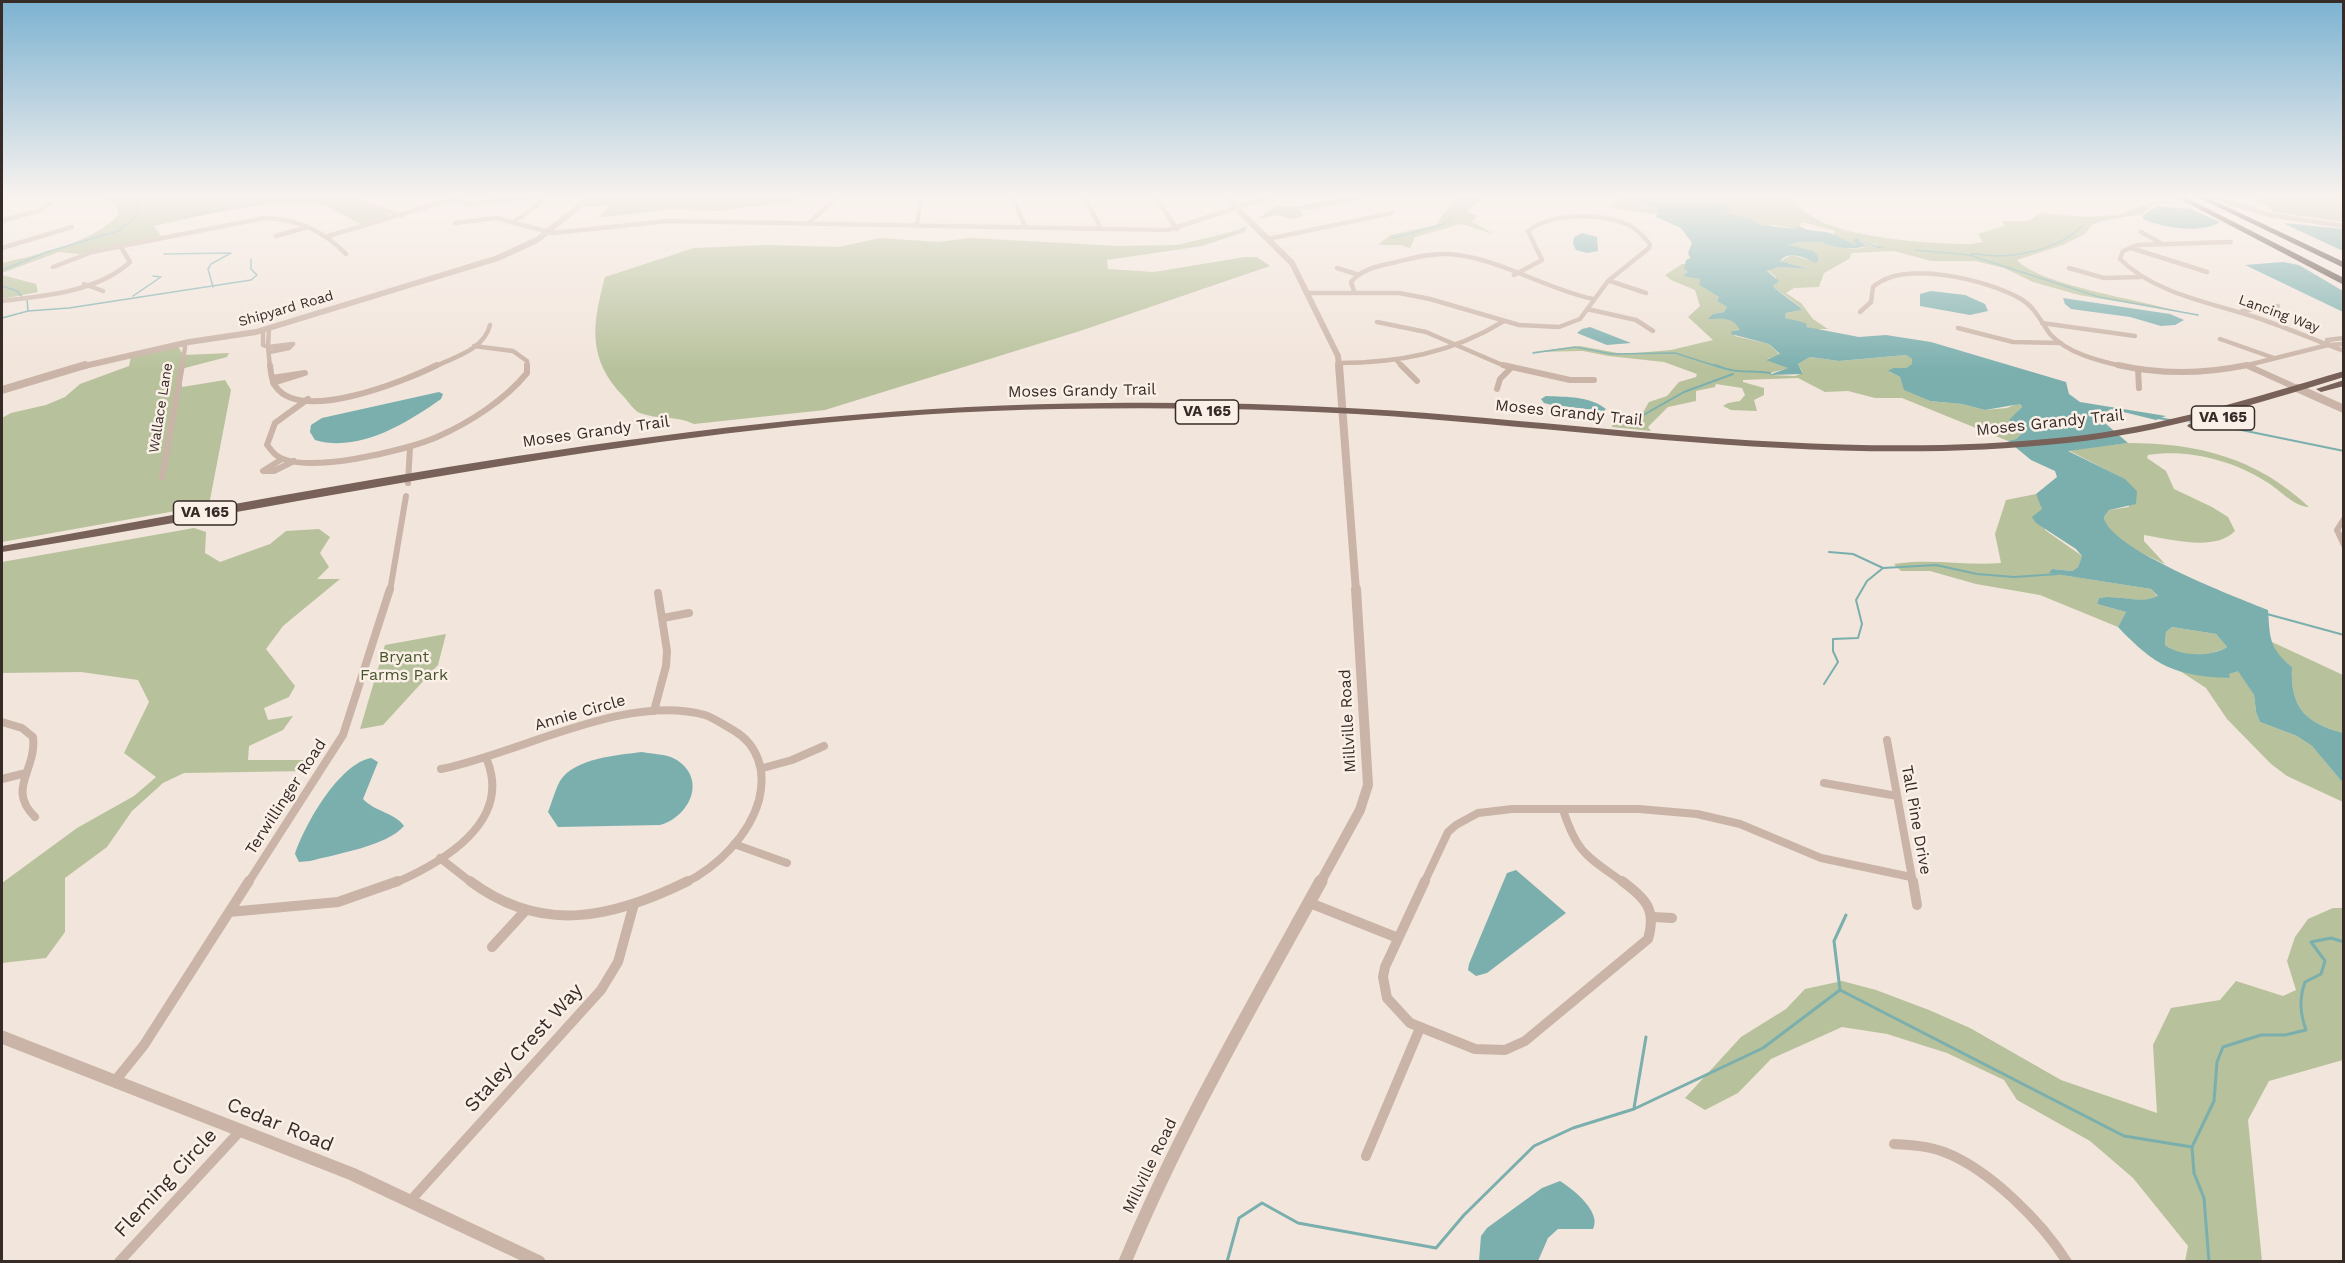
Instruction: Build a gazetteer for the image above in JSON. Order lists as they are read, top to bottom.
{
  "streets": {
    "main road": ["Moses Grandy Trail", "VA 165"],
    "street": [
      "Shipyard Road",
      "Lancing Way",
      "Wallace Lane",
      "Annie Circle",
      "Millville Road",
      "Terwillinger Road",
      "Tall Pine Drive",
      "Staley Crest Way",
      "Cedar Road",
      "Fleming Circle"
    ]
  },
  "crossings": [
    ["Shipyard Road", "Wallace Lane"],
    ["Moses Grandy Trail", "Millville Road"],
    ["Terwillinger Road", "Cedar Road"],
    ["Staley Crest Way", "Cedar Road"],
    ["Cedar Road", "Fleming Circle"]
  ],
  "parks": ["Bryant Farms Park"]
}
